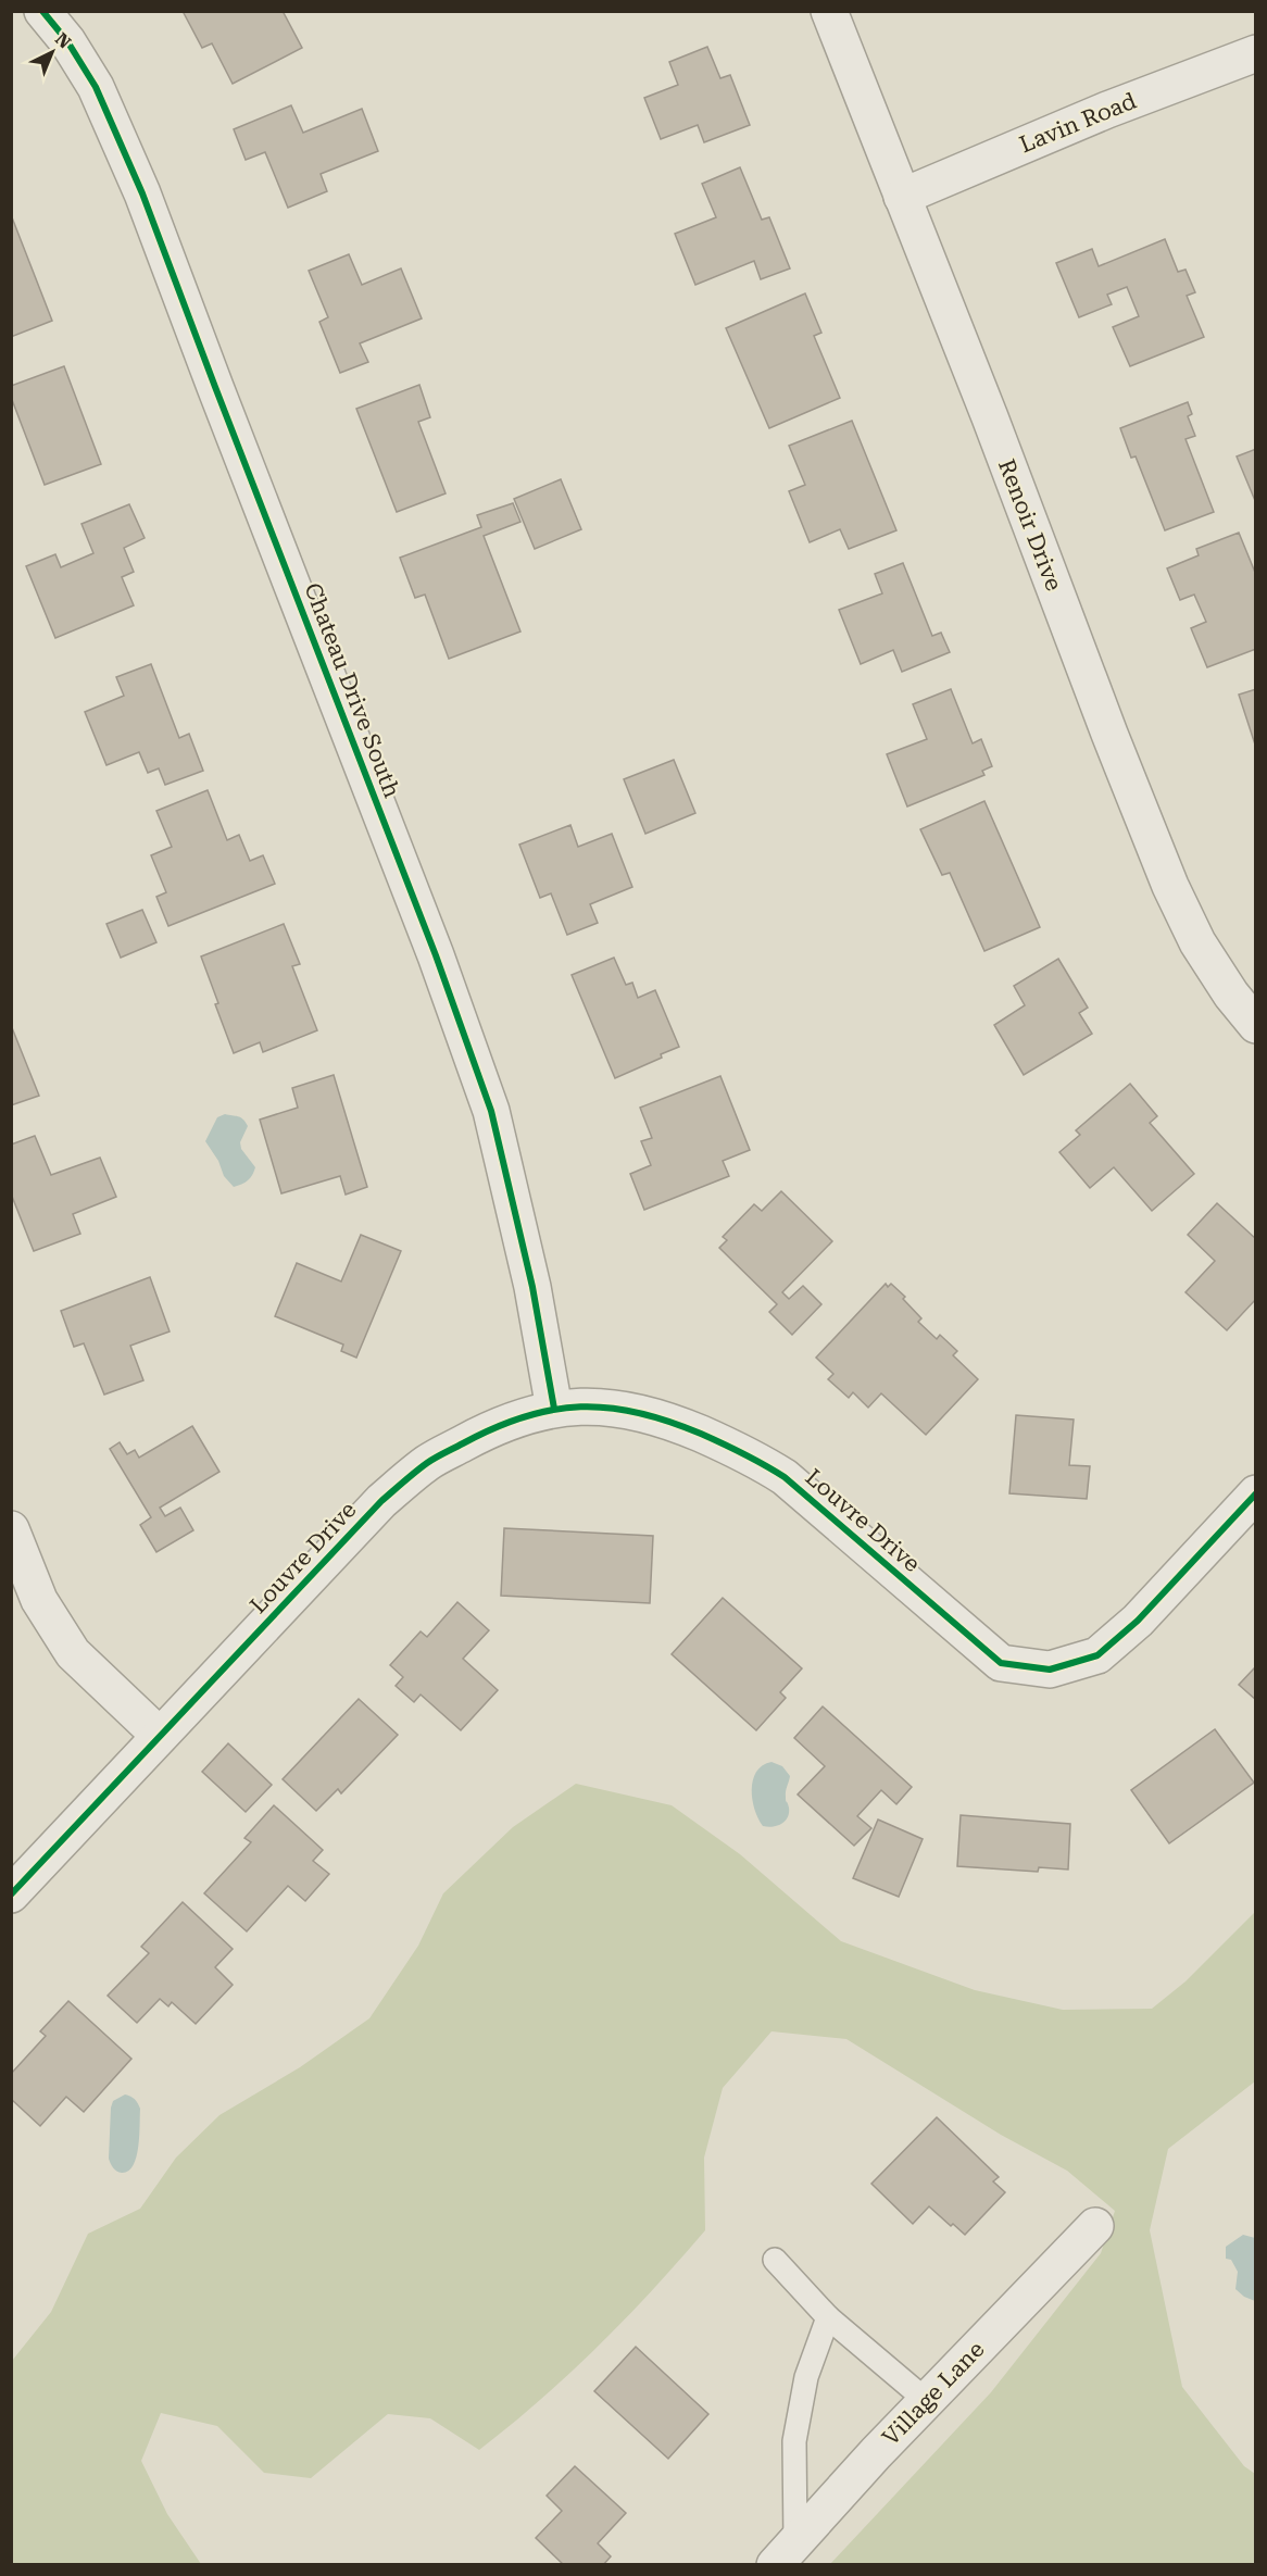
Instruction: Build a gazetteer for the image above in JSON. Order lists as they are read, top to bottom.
{
  "streets": {
    "street": [
      "Lavin Road",
      "Renoir Drive",
      "Chateau Drive South",
      "Louvre Drive",
      "Village Lane"
    ]
  },
  "crossings": [
    ["Lavin Road", "Renoir Drive"],
    ["Chateau Drive South", "Louvre Drive"]
  ],
  "north": "top right"
}
